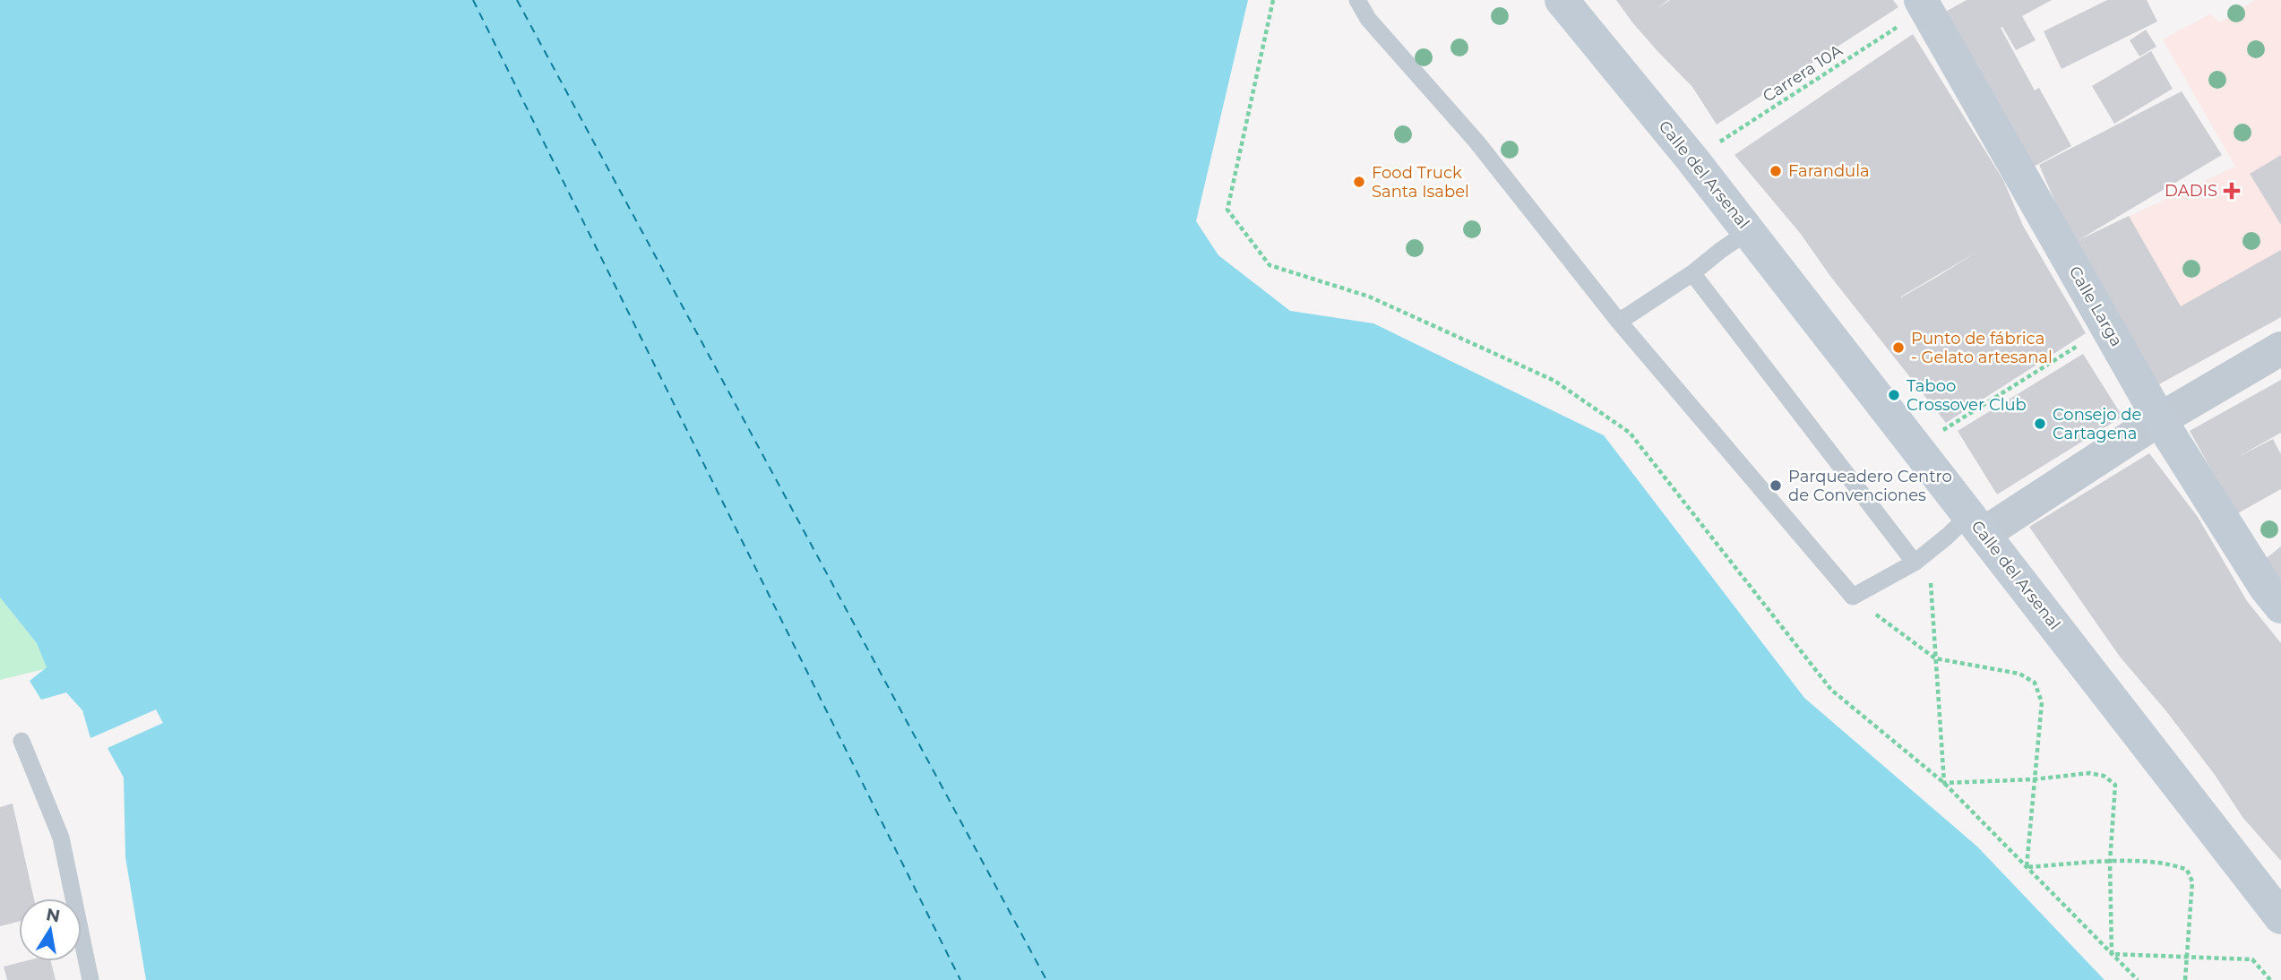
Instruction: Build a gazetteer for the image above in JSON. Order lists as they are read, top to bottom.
{
  "streets": {
    "main road": ["Calle del Arsenal", "Calle Larga"],
    "path": ["Carrera 10A"]
  },
  "crossings": [
    ["Carrera 10A", "Calle del Arsenal"],
    ["Carrera 10A", "Calle Larga"]
  ],
  "places": {
    "other": [
      "Farandula",
      "Food Truck Santa Isabel",
      "Punto de fábrica - Gelato artesanal",
      "Taboo Crossover Club",
      "Consejo de Cartagena",
      "Parqueadero Centro de Convenciones"
    ],
    "health": ["DADIS"]
  },
  "north": "top"
}
